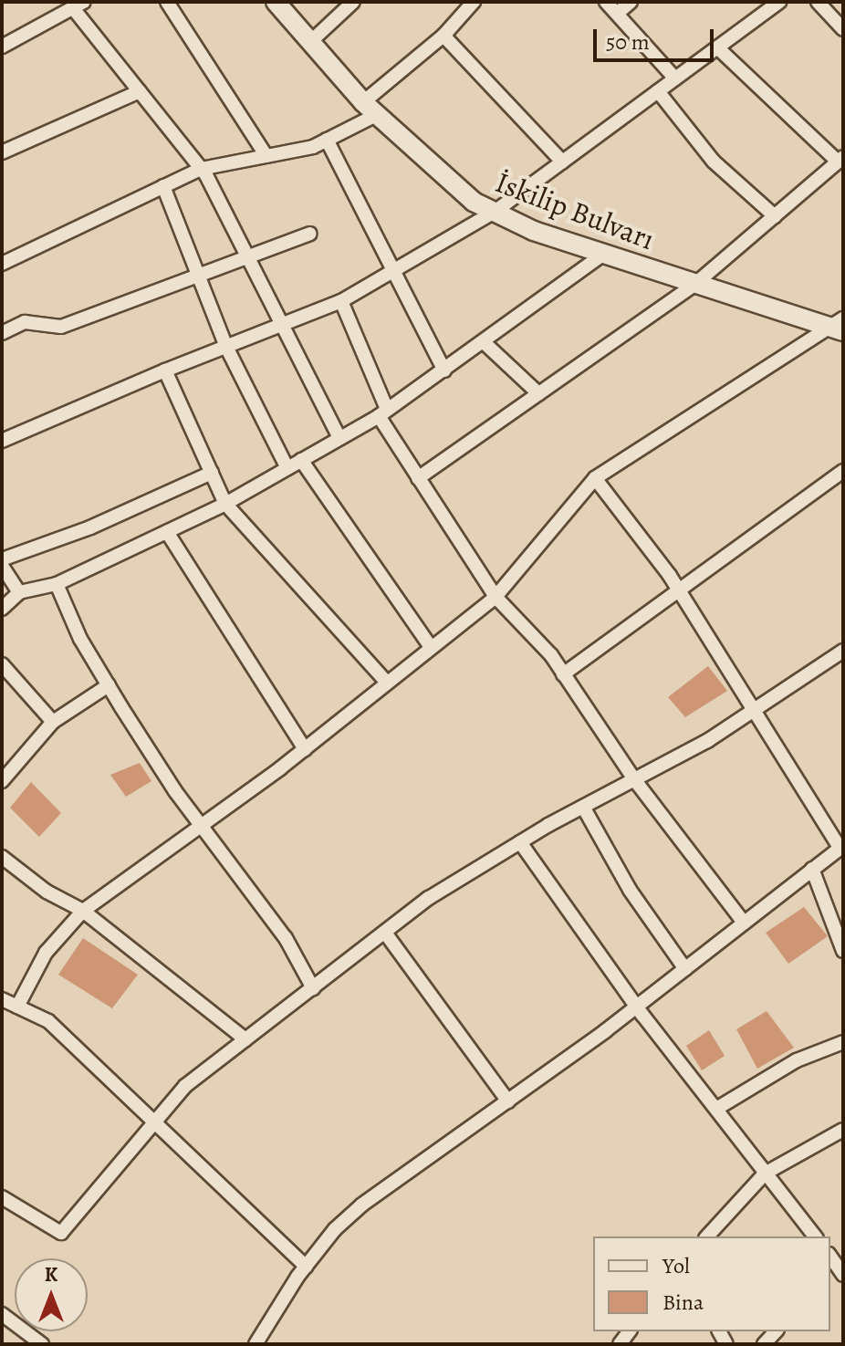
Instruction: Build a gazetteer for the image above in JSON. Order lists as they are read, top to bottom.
{
  "streets": {
    "main road": ["İskilip Bulvarı"]
  },
  "legend": ["Yol", "Bina"],
  "scale_bar": "50 m",
  "north": "top"
}
